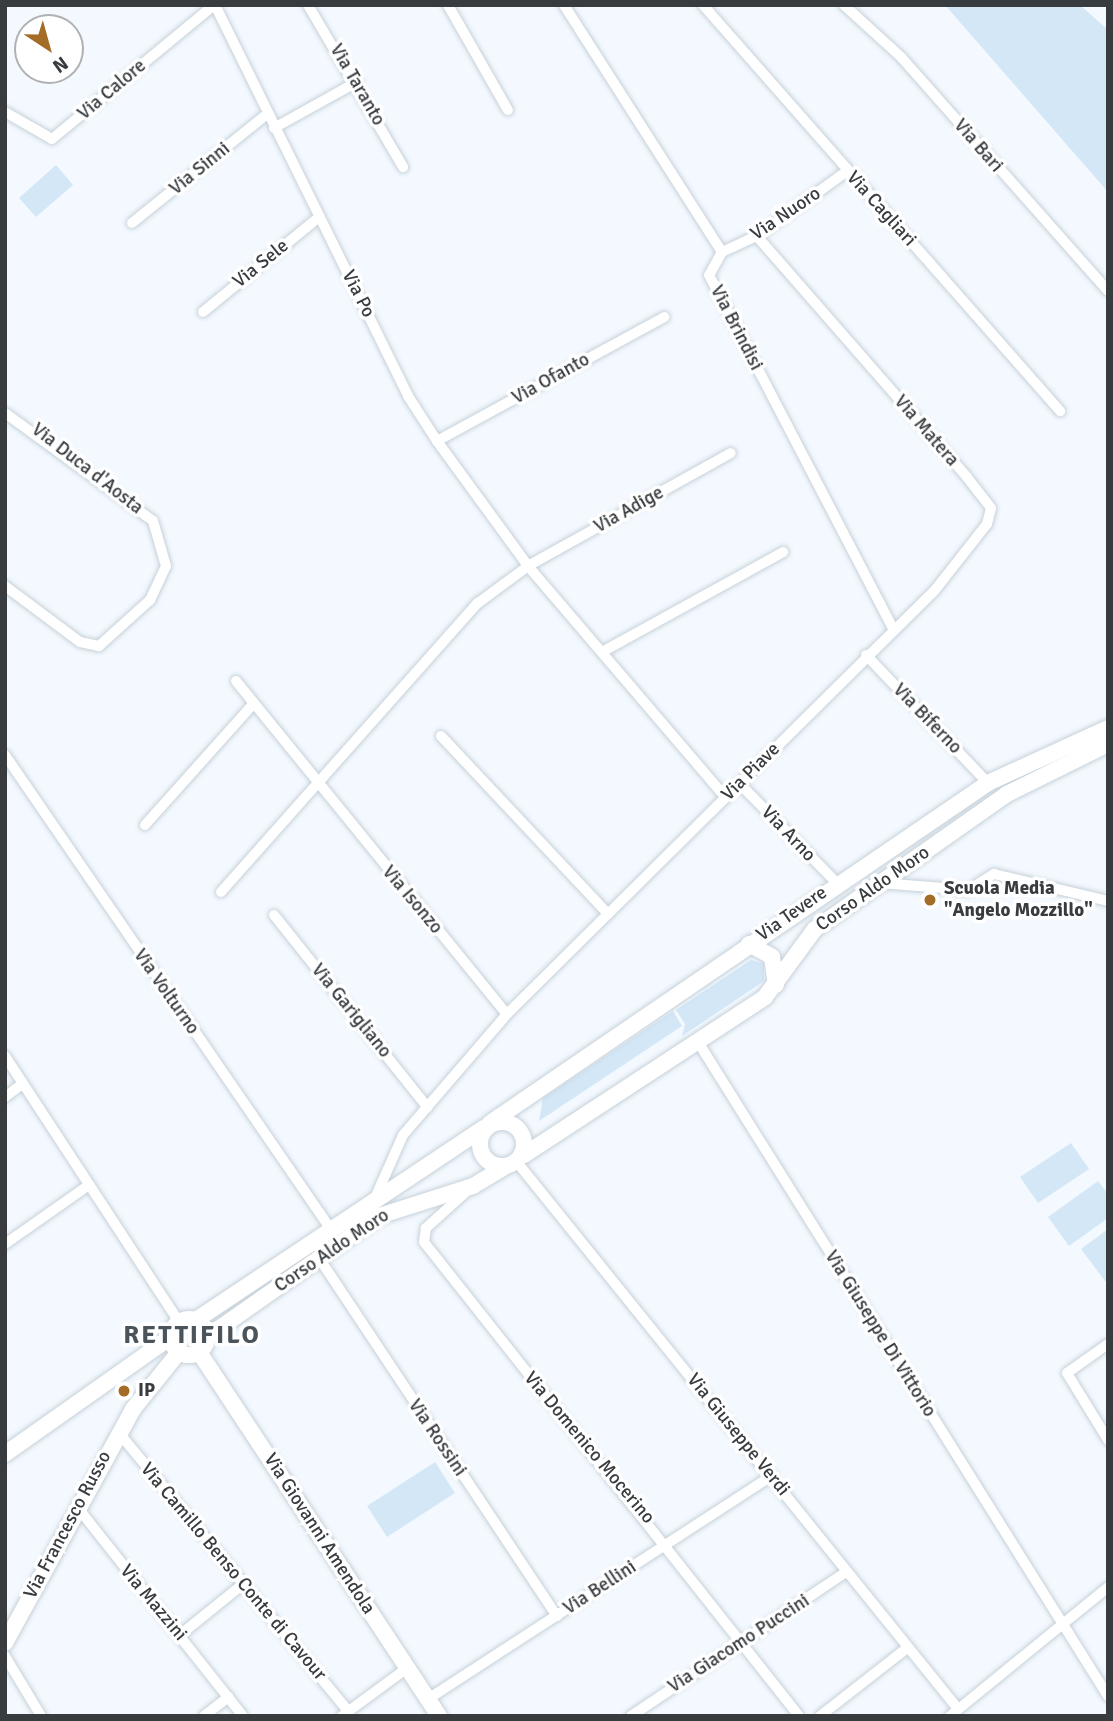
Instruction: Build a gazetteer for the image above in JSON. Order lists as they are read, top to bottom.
{
  "streets": {
    "street": [
      "Via Taranto",
      "Via Calore",
      "Via Bari",
      "Via Sinni",
      "Via Cagliari",
      "Via Nuoro",
      "Via Sele",
      "Via Po",
      "Via Brindisi",
      "Via Ofanto",
      "Via Matera",
      "Via Duca d'Aosta",
      "Via Adige",
      "Via Biferno",
      "Via Piave",
      "Via Arno",
      "Corso Aldo Moro",
      "Via Isonzo",
      "Via Tevere",
      "Via Volturno",
      "Via Garigliano",
      "Via Giuseppe Di Vittorio",
      "Via Giuseppe Verdi",
      "Via Rossini",
      "Via Domenico Mocerino",
      "Via Francesco Russo",
      "Via Giovanni Amendola",
      "Via Camillo Benso Conte di Cavour",
      "Via Bellini",
      "Via Mazzini",
      "Via Giacomo Puccini"
    ]
  },
  "crossings": [
    ["Via Calore", "Via Po"],
    ["Via Sinni", "Via Po"],
    ["Via Cagliari", "Via Nuoro"],
    ["Via Nuoro", "Via Brindisi"],
    ["Via Nuoro", "Via Matera"],
    ["Via Sele", "Via Po"],
    ["Via Po", "Via Ofanto"],
    ["Via Po", "Via Adige"],
    ["Via Po", "Via Piave"],
    ["Via Brindisi", "Via Matera"],
    ["Via Brindisi", "Via Piave"],
    ["Via Matera", "Via Piave"],
    ["Via Biferno", "Via Piave"],
    ["Via Biferno", "Via Tevere"],
    ["Via Piave", "Via Arno"],
    ["Via Piave", "Corso Aldo Moro"],
    ["Via Piave", "Via Isonzo"],
    ["Via Piave", "Via Tevere"],
    ["Via Piave", "Via Garigliano"],
    ["Via Arno", "Via Tevere"],
    ["Corso Aldo Moro", "Via Tevere"],
    ["Corso Aldo Moro", "Via Volturno"],
    ["Corso Aldo Moro", "Via Giuseppe Di Vittorio"],
    ["Corso Aldo Moro", "Via Giuseppe Verdi"],
    ["Corso Aldo Moro", "Via Rossini"],
    ["Corso Aldo Moro", "Via Domenico Mocerino"],
    ["Via Giuseppe Verdi", "Via Bellini"],
    ["Via Giuseppe Verdi", "Via Giacomo Puccini"],
    ["Via Rossini", "Via Bellini"],
    ["Via Domenico Mocerino", "Via Bellini"],
    ["Via Domenico Mocerino", "Via Giacomo Puccini"],
    ["Via Francesco Russo", "Via Camillo Benso Conte di Cavour"],
    ["Via Francesco Russo", "Via Mazzini"],
    ["Via Giovanni Amendola", "Via Bellini"]
  ],
  "districts": ["RETTIFILO"],
  "places": ["Scuola Media \"Angelo Mozzillo\"", "IP"],
  "north": "bottom right"
}
